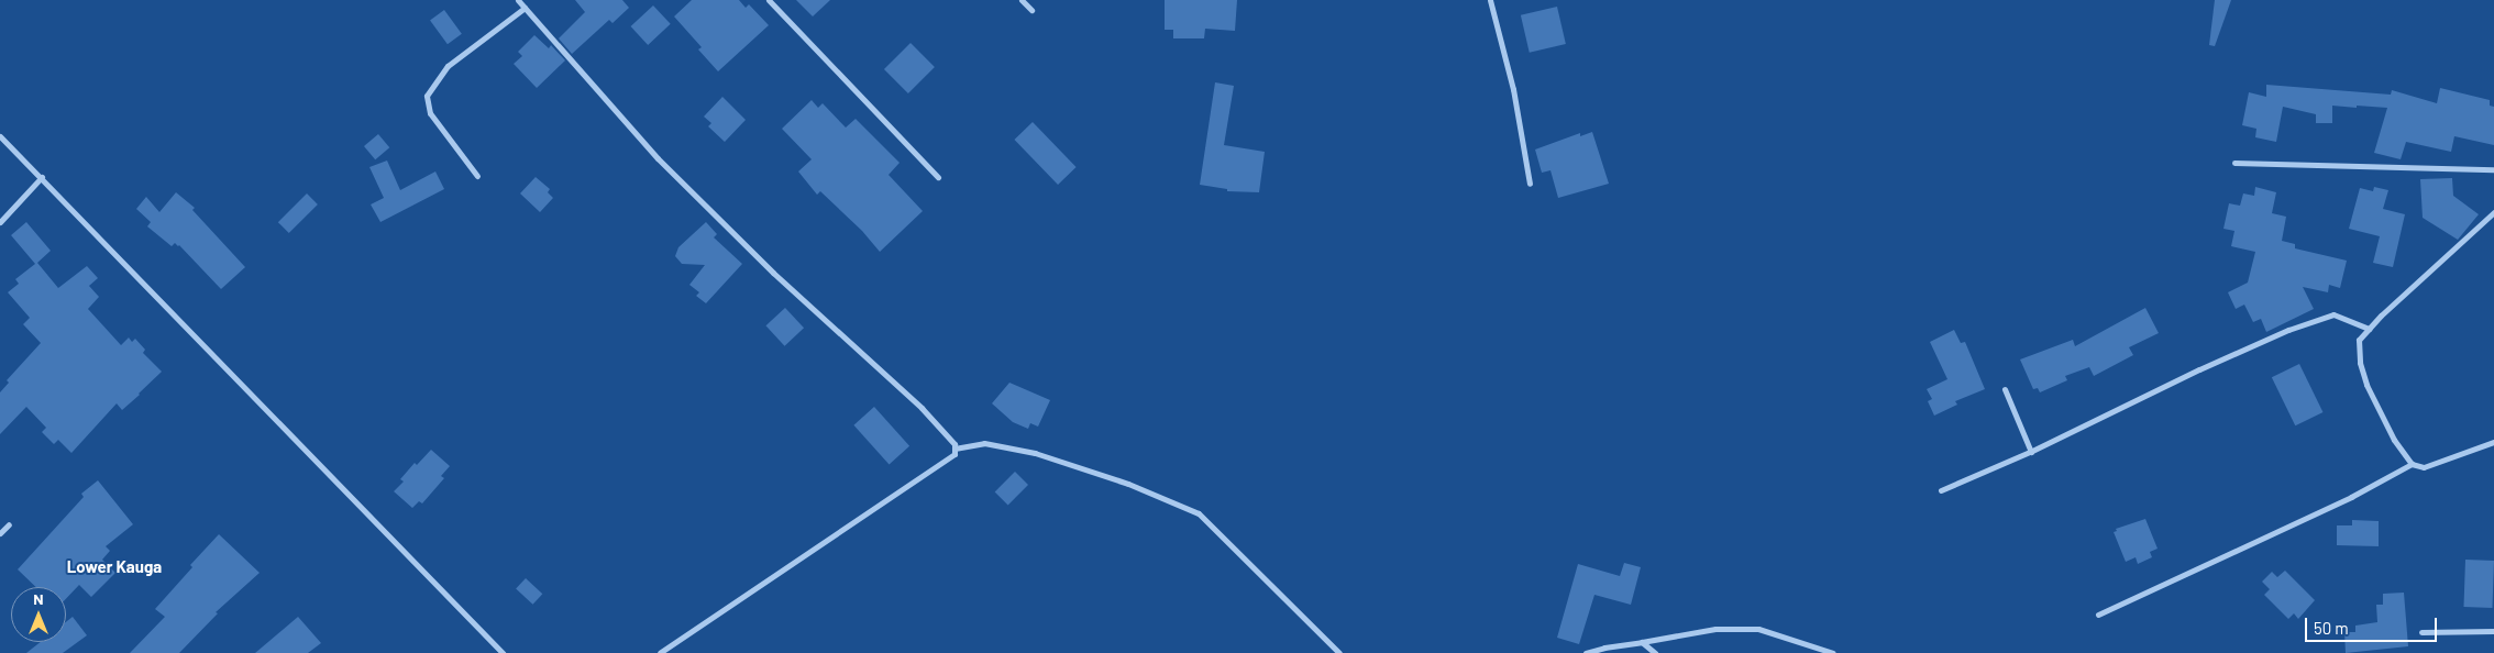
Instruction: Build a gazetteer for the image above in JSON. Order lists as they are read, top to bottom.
{
  "districts": ["Lower Kauga"],
  "scale_bar": "50 m",
  "north": "top"
}
